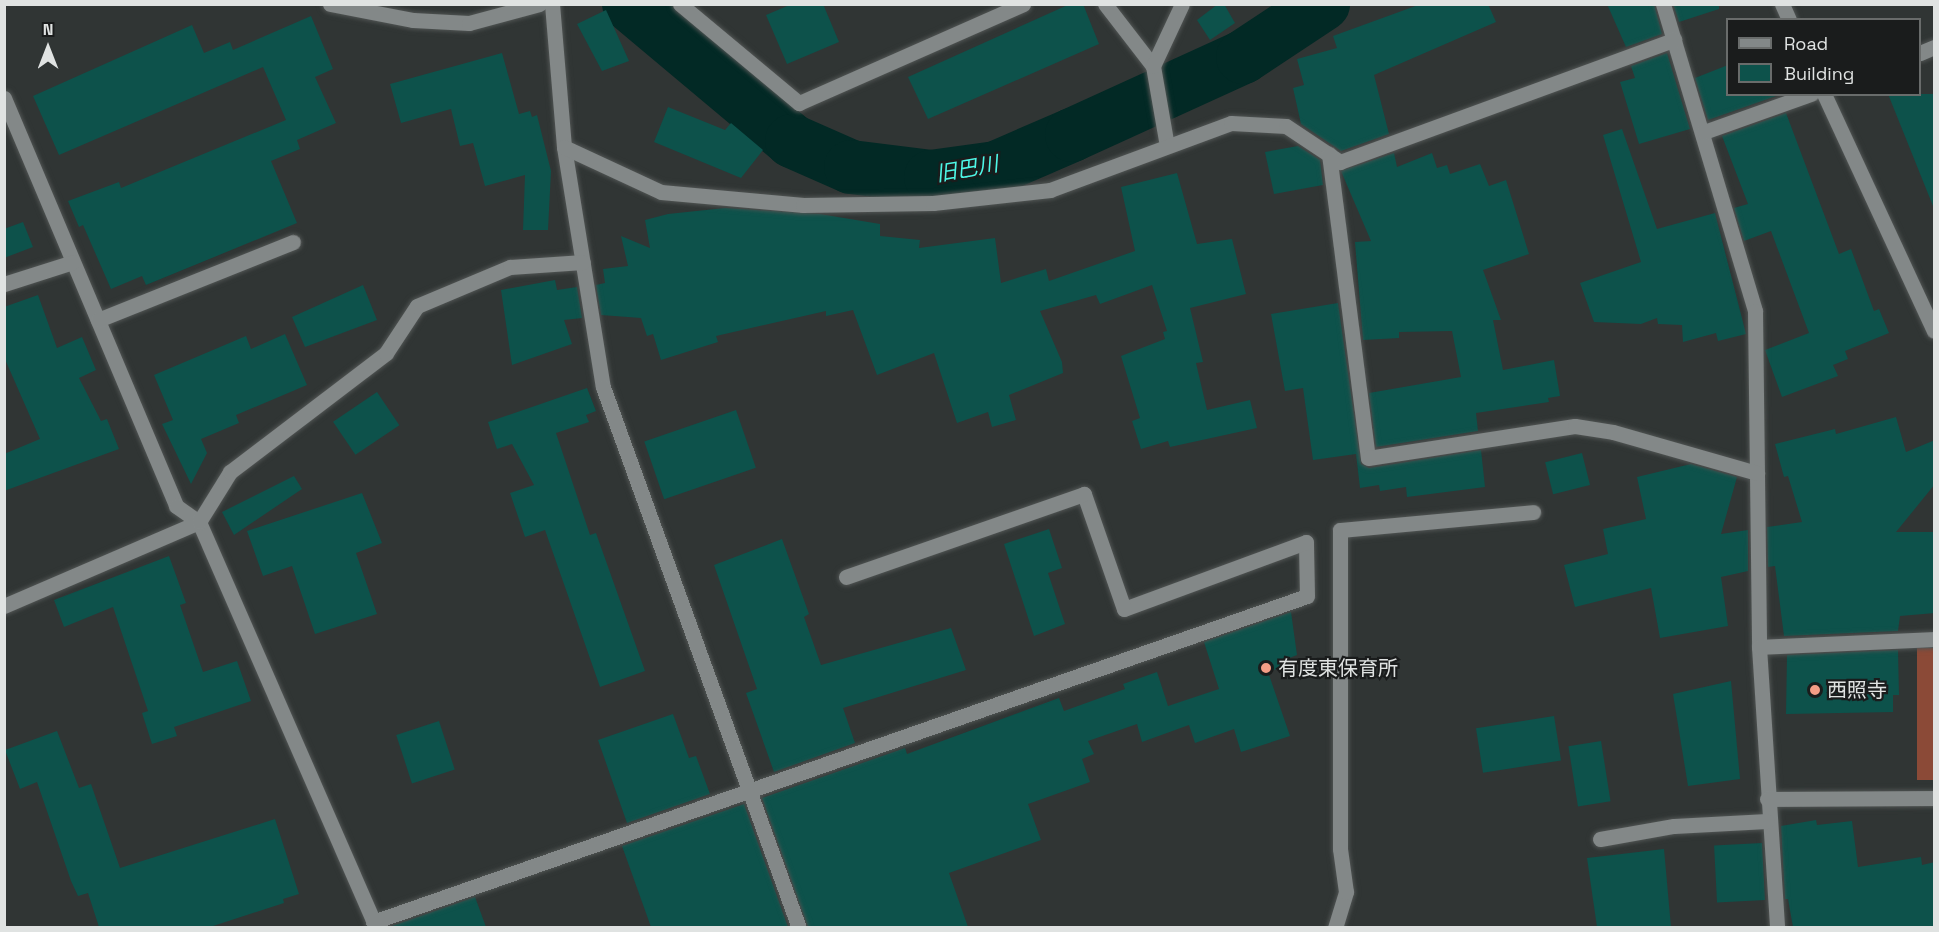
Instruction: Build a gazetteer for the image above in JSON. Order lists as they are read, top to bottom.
{
  "water": ["旧巴川"],
  "places": ["有度東保育所", "西照寺"],
  "legend": ["Road", "Building"],
  "north": "top"
}
